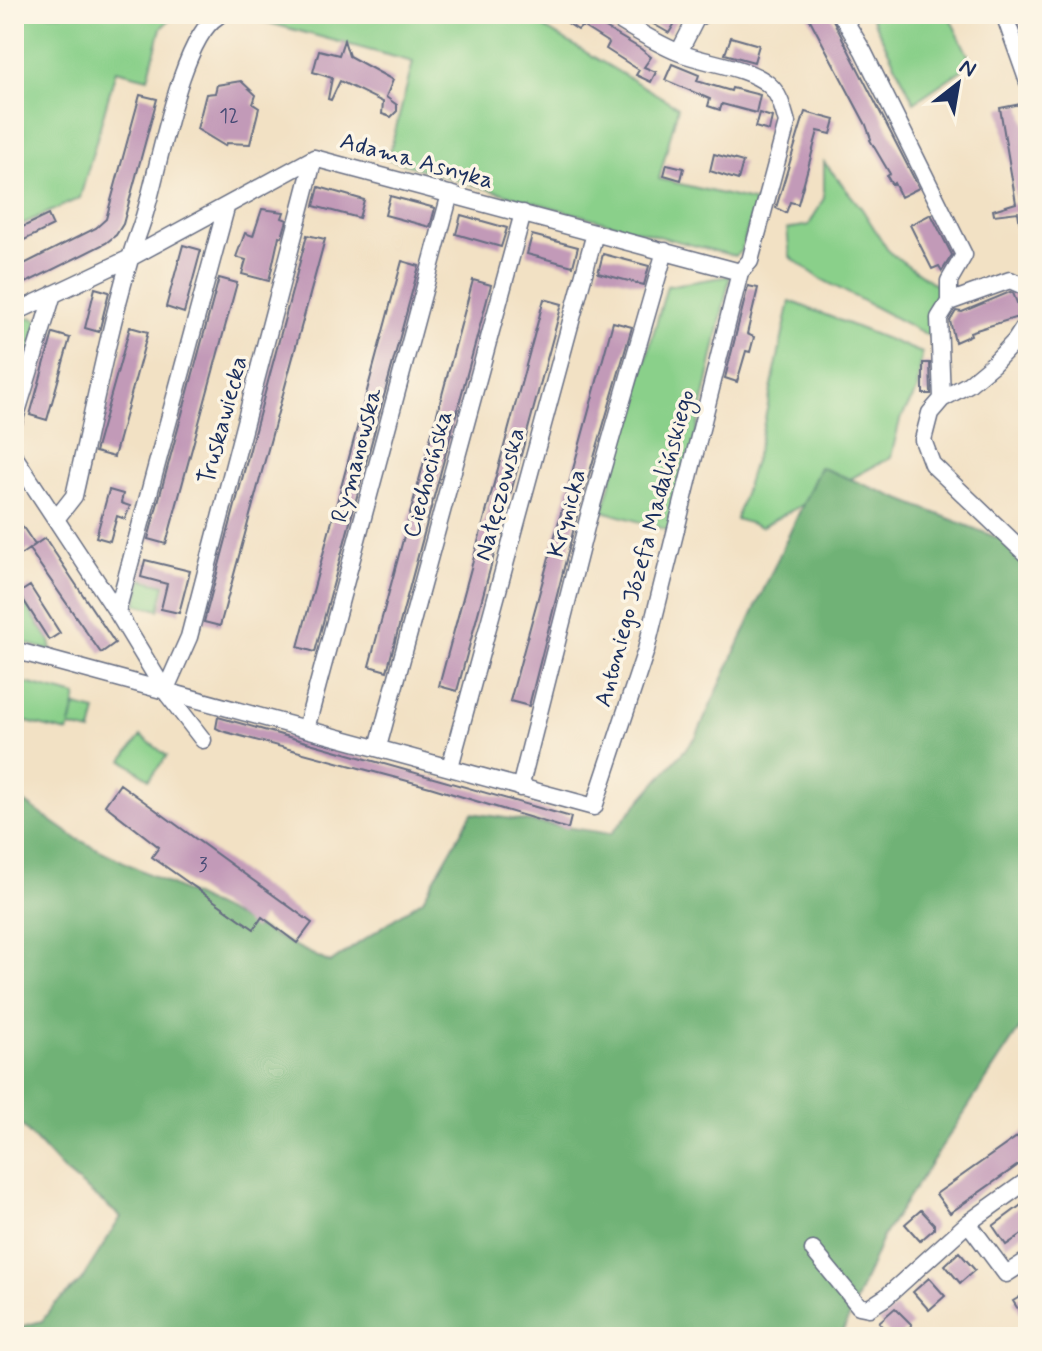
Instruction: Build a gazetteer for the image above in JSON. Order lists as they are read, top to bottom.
{
  "streets": {
    "street": [
      "Adama Asnyka",
      "Truskawiecka",
      "Rymanowska",
      "Ciechocińska",
      "Nałęczowska",
      "Krynicka",
      "Antoniego Józefa Madalińskiego"
    ]
  },
  "crossings": [
    ["Adama Asnyka", "Truskawiecka"],
    ["Adama Asnyka", "Rymanowska"],
    ["Adama Asnyka", "Ciechocińska"],
    ["Adama Asnyka", "Nałęczowska"],
    ["Adama Asnyka", "Krynicka"],
    ["Adama Asnyka", "Antoniego Józefa Madalińskiego"],
    ["Krynicka", "Antoniego Józefa Madalińskiego"]
  ],
  "house_numbers": ["12", "3"],
  "north": "top right"
}
